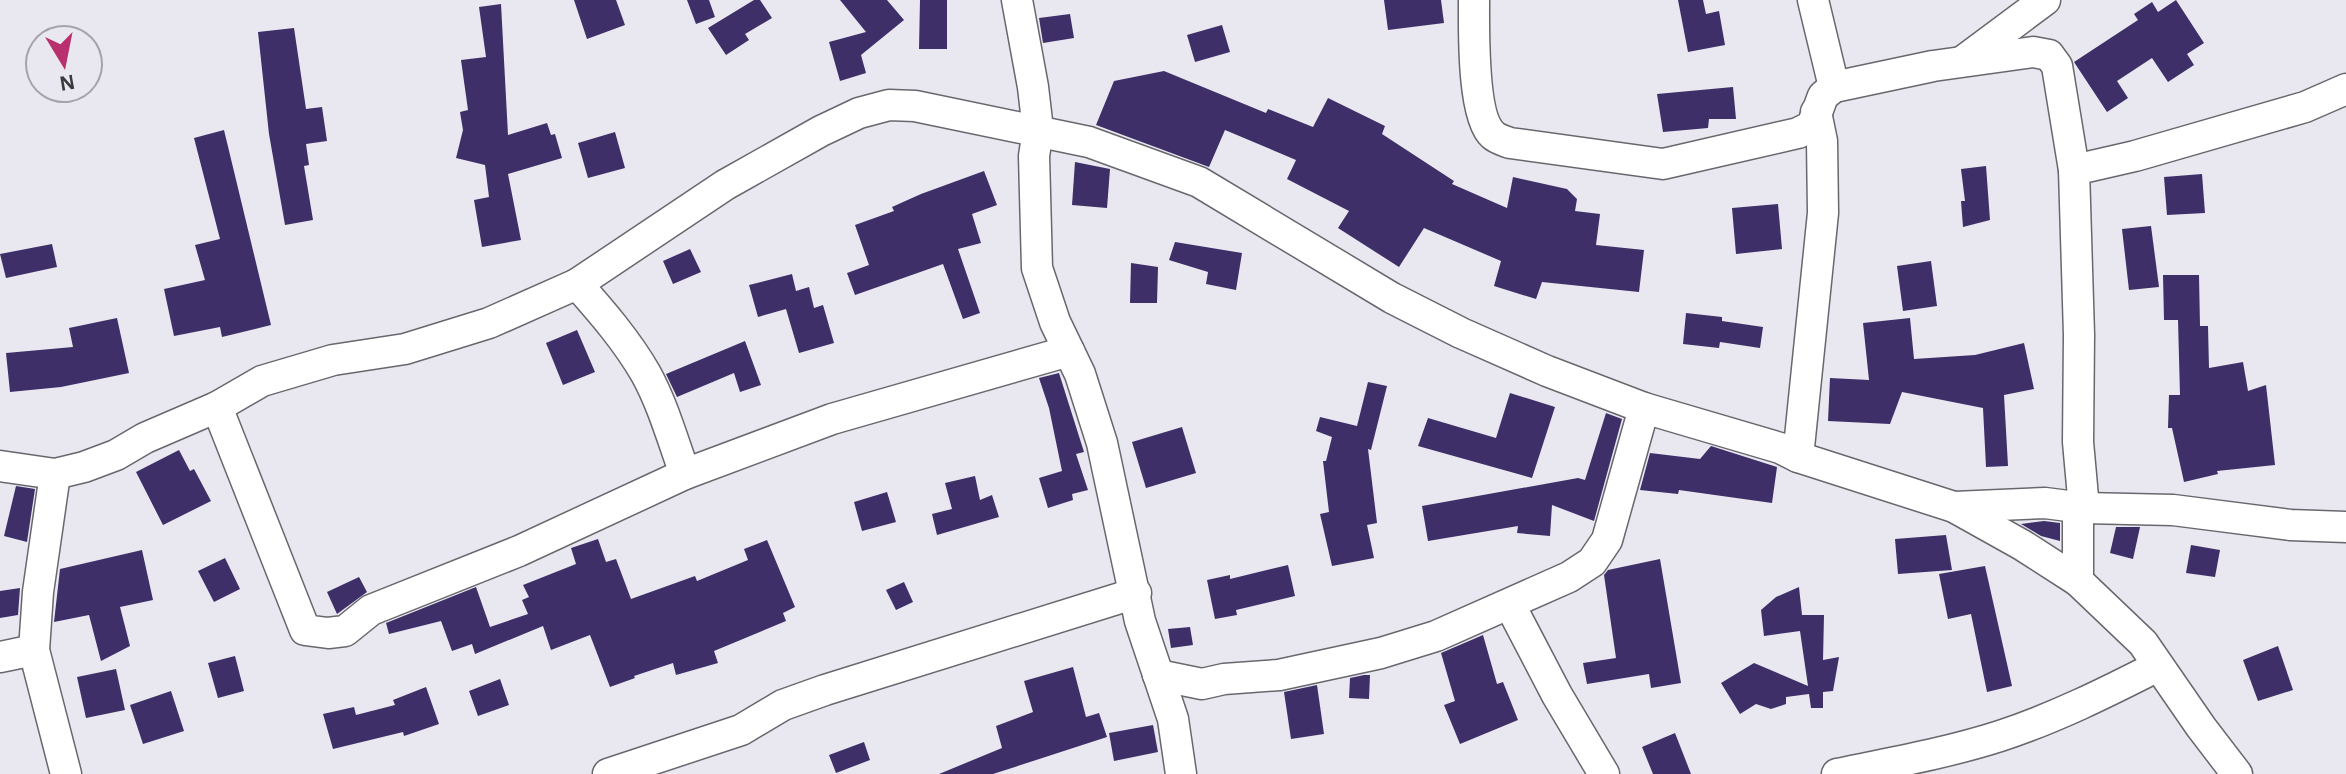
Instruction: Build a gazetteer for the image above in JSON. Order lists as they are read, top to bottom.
{
  "north": "bottom"
}
